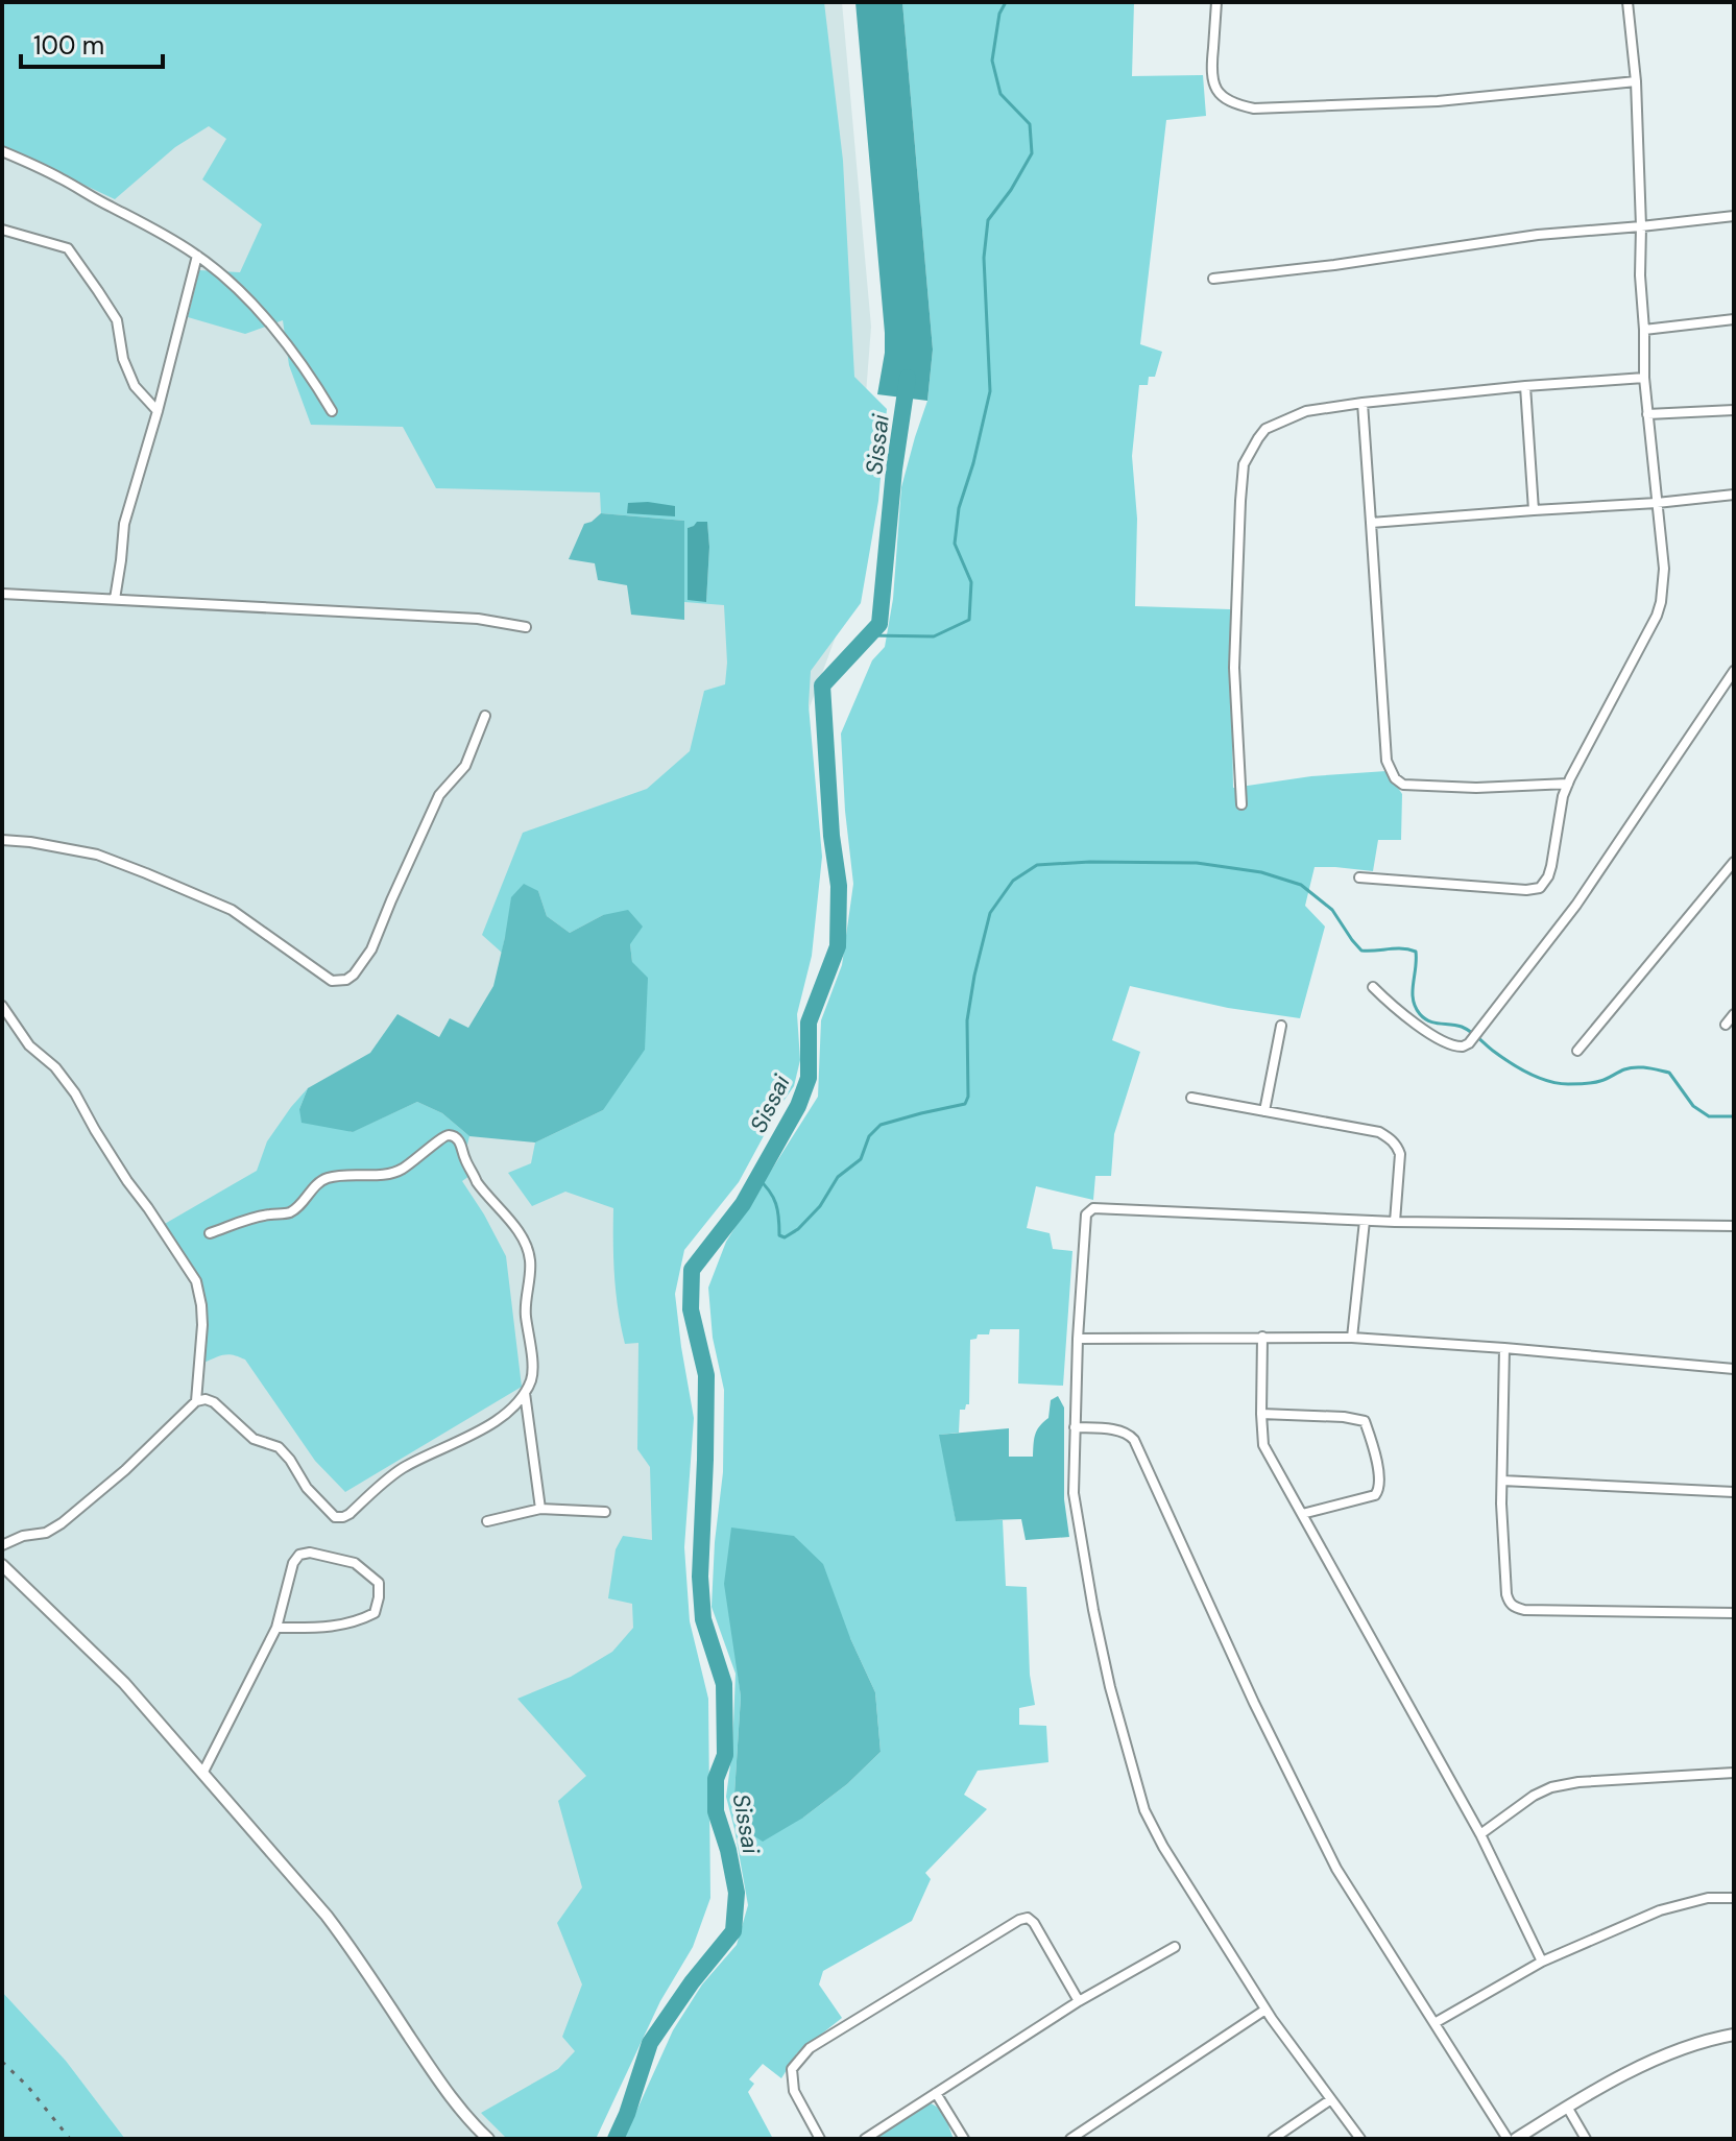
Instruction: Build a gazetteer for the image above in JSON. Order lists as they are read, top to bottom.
{
  "water": ["Sissai"],
  "scale_bar": "100 m"
}
